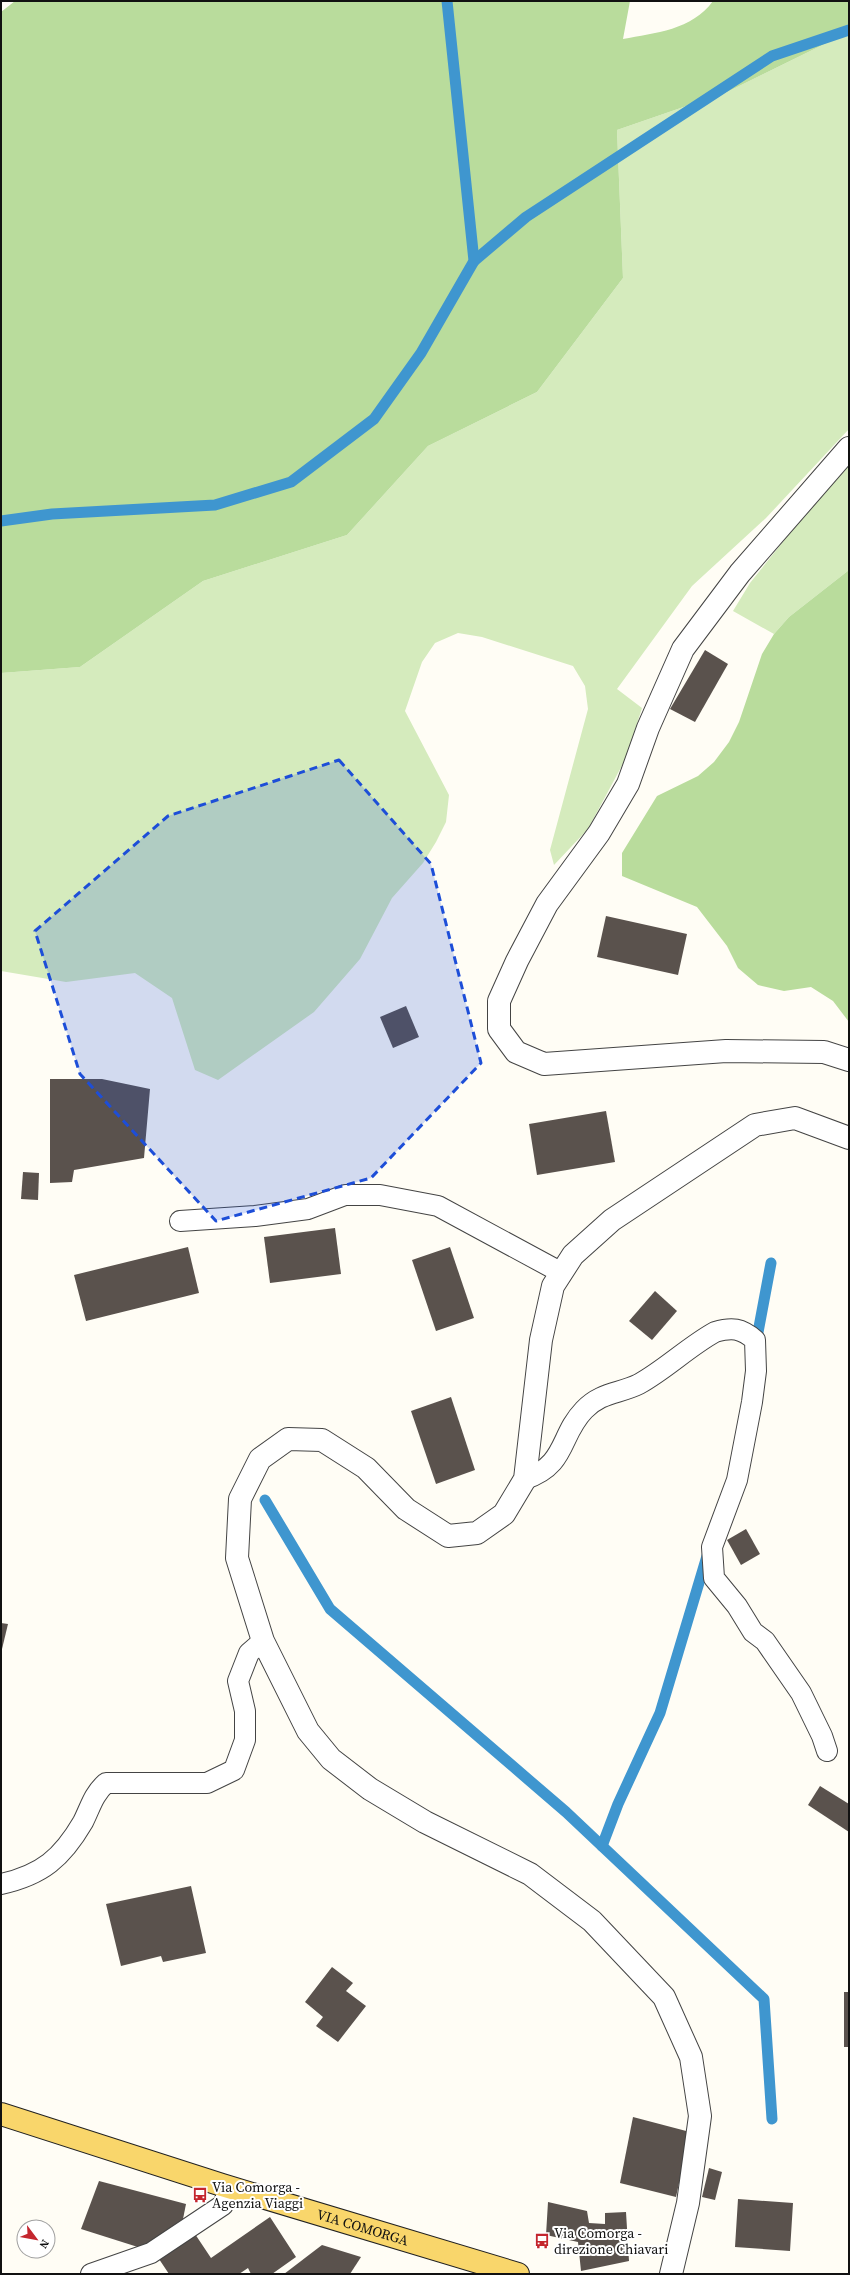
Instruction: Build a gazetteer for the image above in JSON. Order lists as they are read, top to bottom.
{
  "streets": {
    "main road": ["VIA COMORGA"]
  },
  "places": {
    "bus stop": ["Via Comorga - Agenzia Viaggi", "Via Comorga - direzione Chiavari"]
  },
  "north": "bottom right"
}
